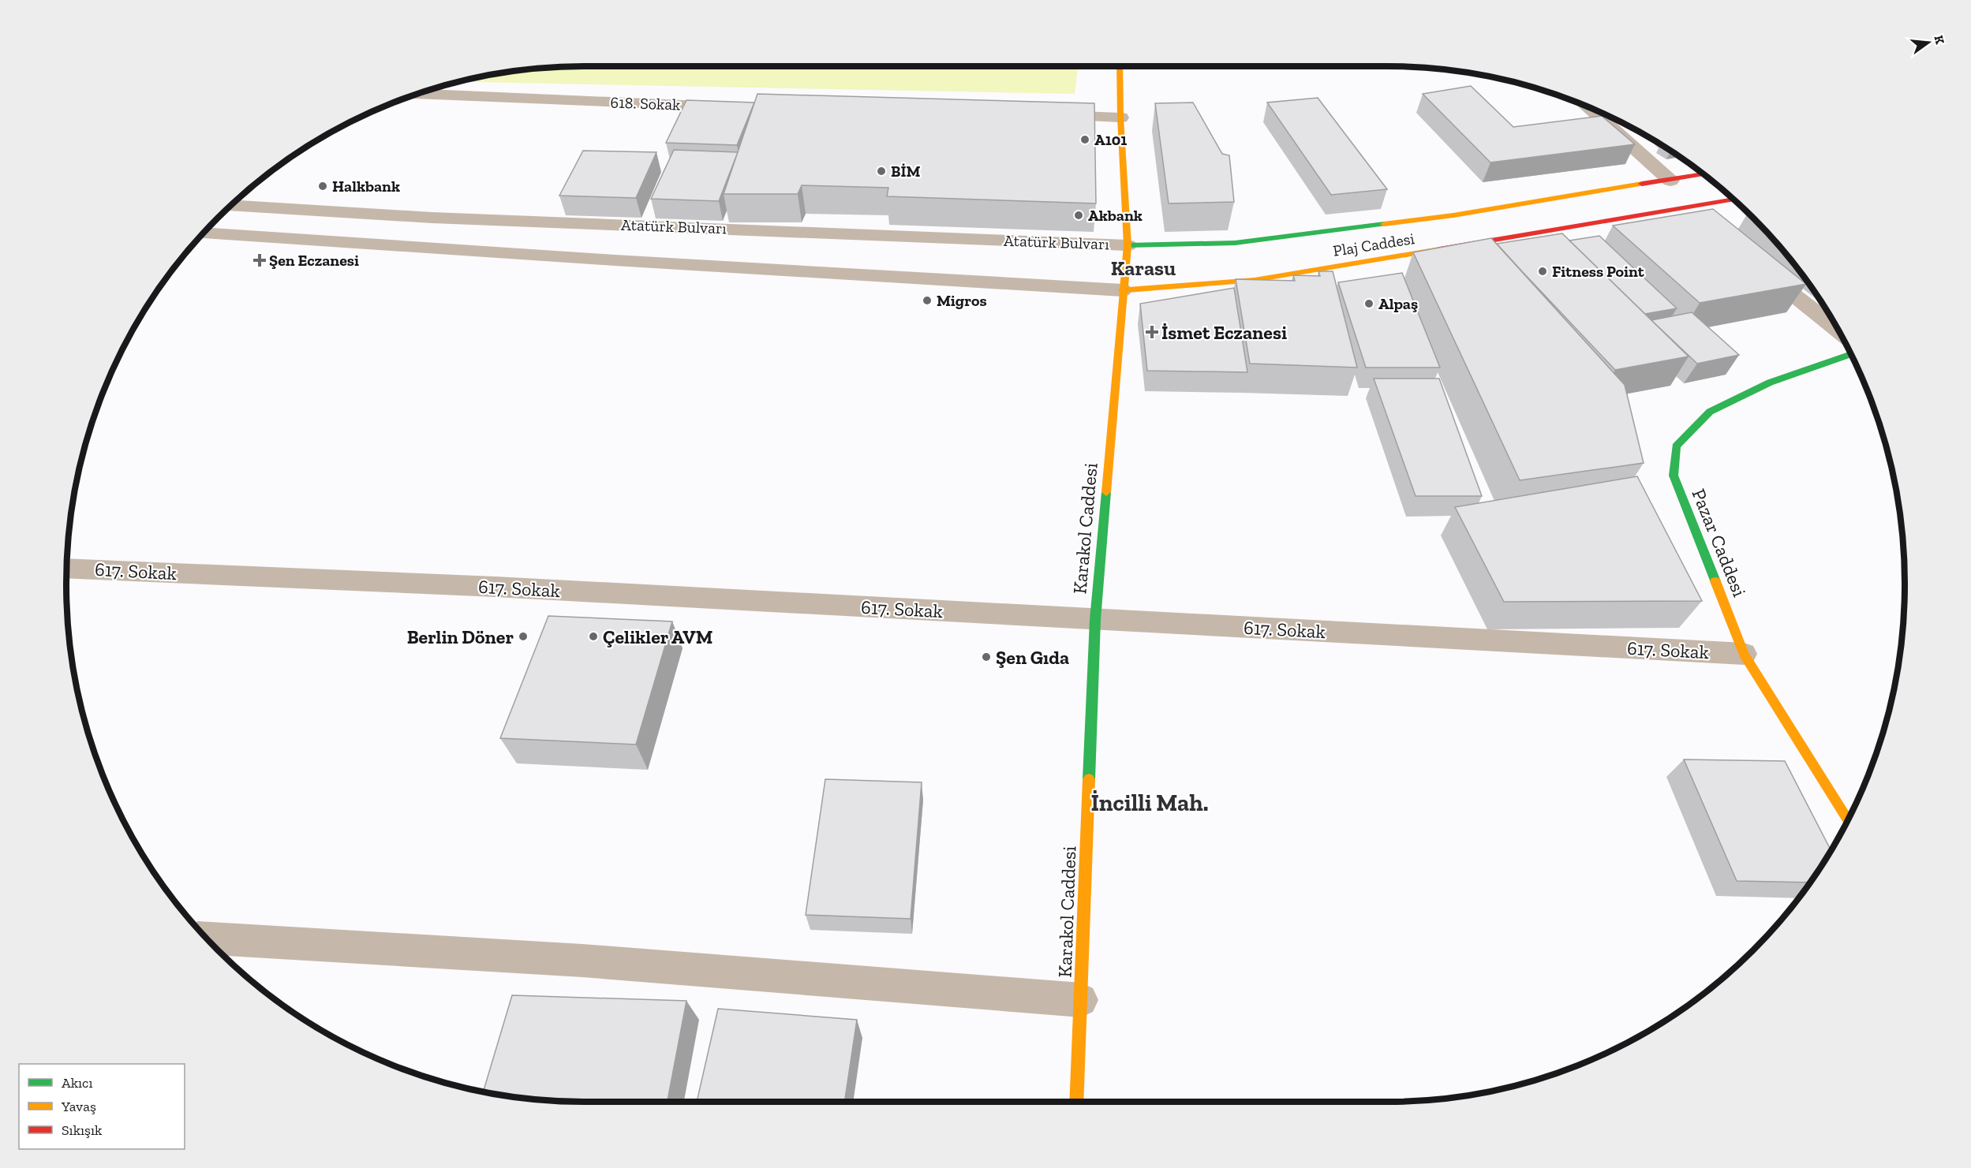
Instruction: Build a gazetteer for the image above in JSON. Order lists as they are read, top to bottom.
{
  "streets": {
    "main road": ["Plaj Caddesi", "Karakol Caddesi", "Pazar Caddesi"],
    "street": ["618. Sokak", "Atatürk Bulvarı", "617. Sokak"]
  },
  "crossings": [
    ["Atatürk Bulvarı", "Plaj Caddesi"],
    ["Atatürk Bulvarı", "Karakol Caddesi"],
    ["Plaj Caddesi", "Karakol Caddesi"],
    ["Karakol Caddesi", "617. Sokak"],
    ["Pazar Caddesi", "617. Sokak"]
  ],
  "districts": ["Karasu", "İncilli Mah."],
  "places": {
    "other": [
      "A101",
      "BİM",
      "Halkbank",
      "Akbank",
      "Fitness Point",
      "Migros",
      "Alpaş",
      "Berlin Döner",
      "Çelikler AVM",
      "Şen Gıda"
    ],
    "health": ["Şen Eczanesi", "İsmet Eczanesi"]
  },
  "legend": ["Akıcı", "Yavaş", "Sıkışık"],
  "north": "right"
}
